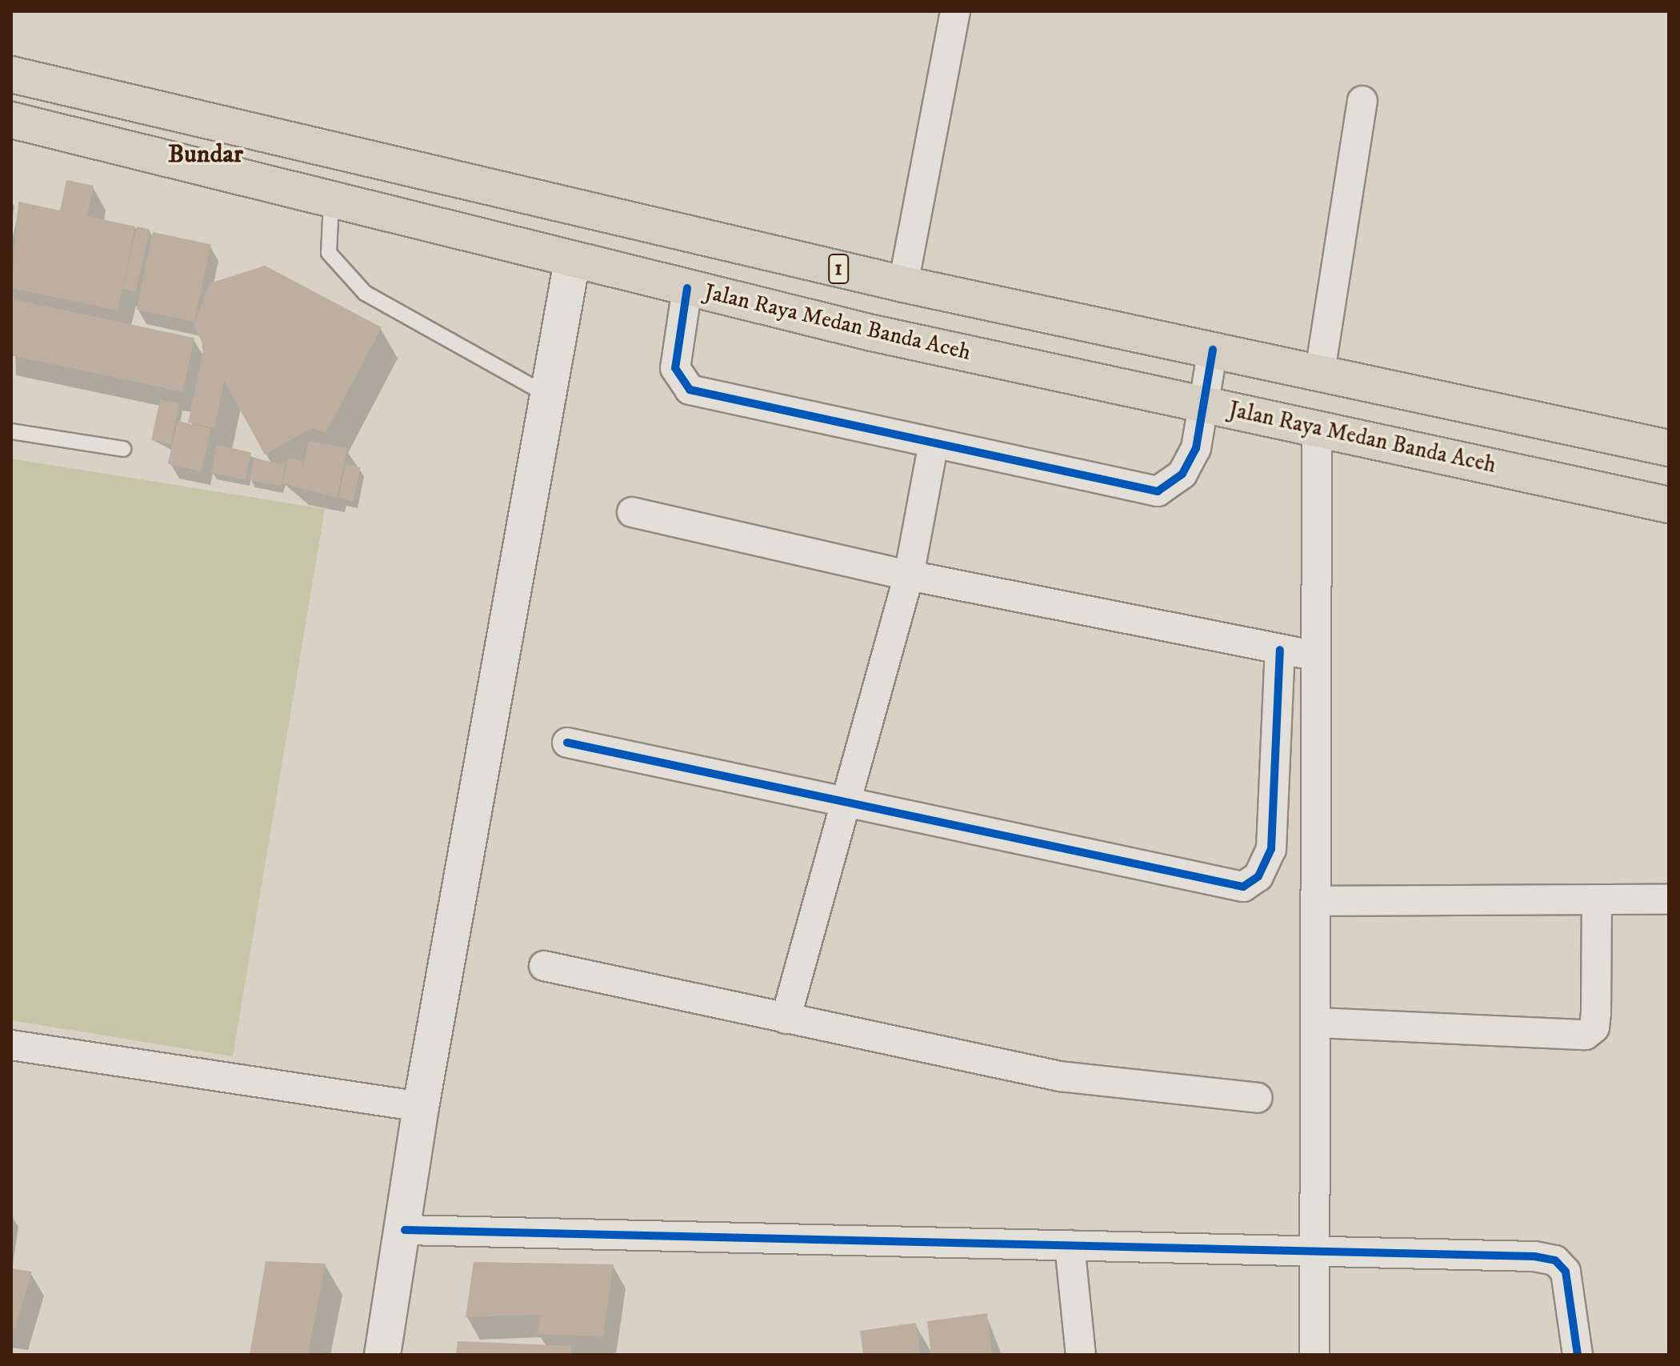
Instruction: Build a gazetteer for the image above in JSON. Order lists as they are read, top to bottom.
{
  "streets": {
    "highway": ["1", "Jalan Raya Medan Banda Aceh"]
  },
  "districts": ["Bundar"]
}
